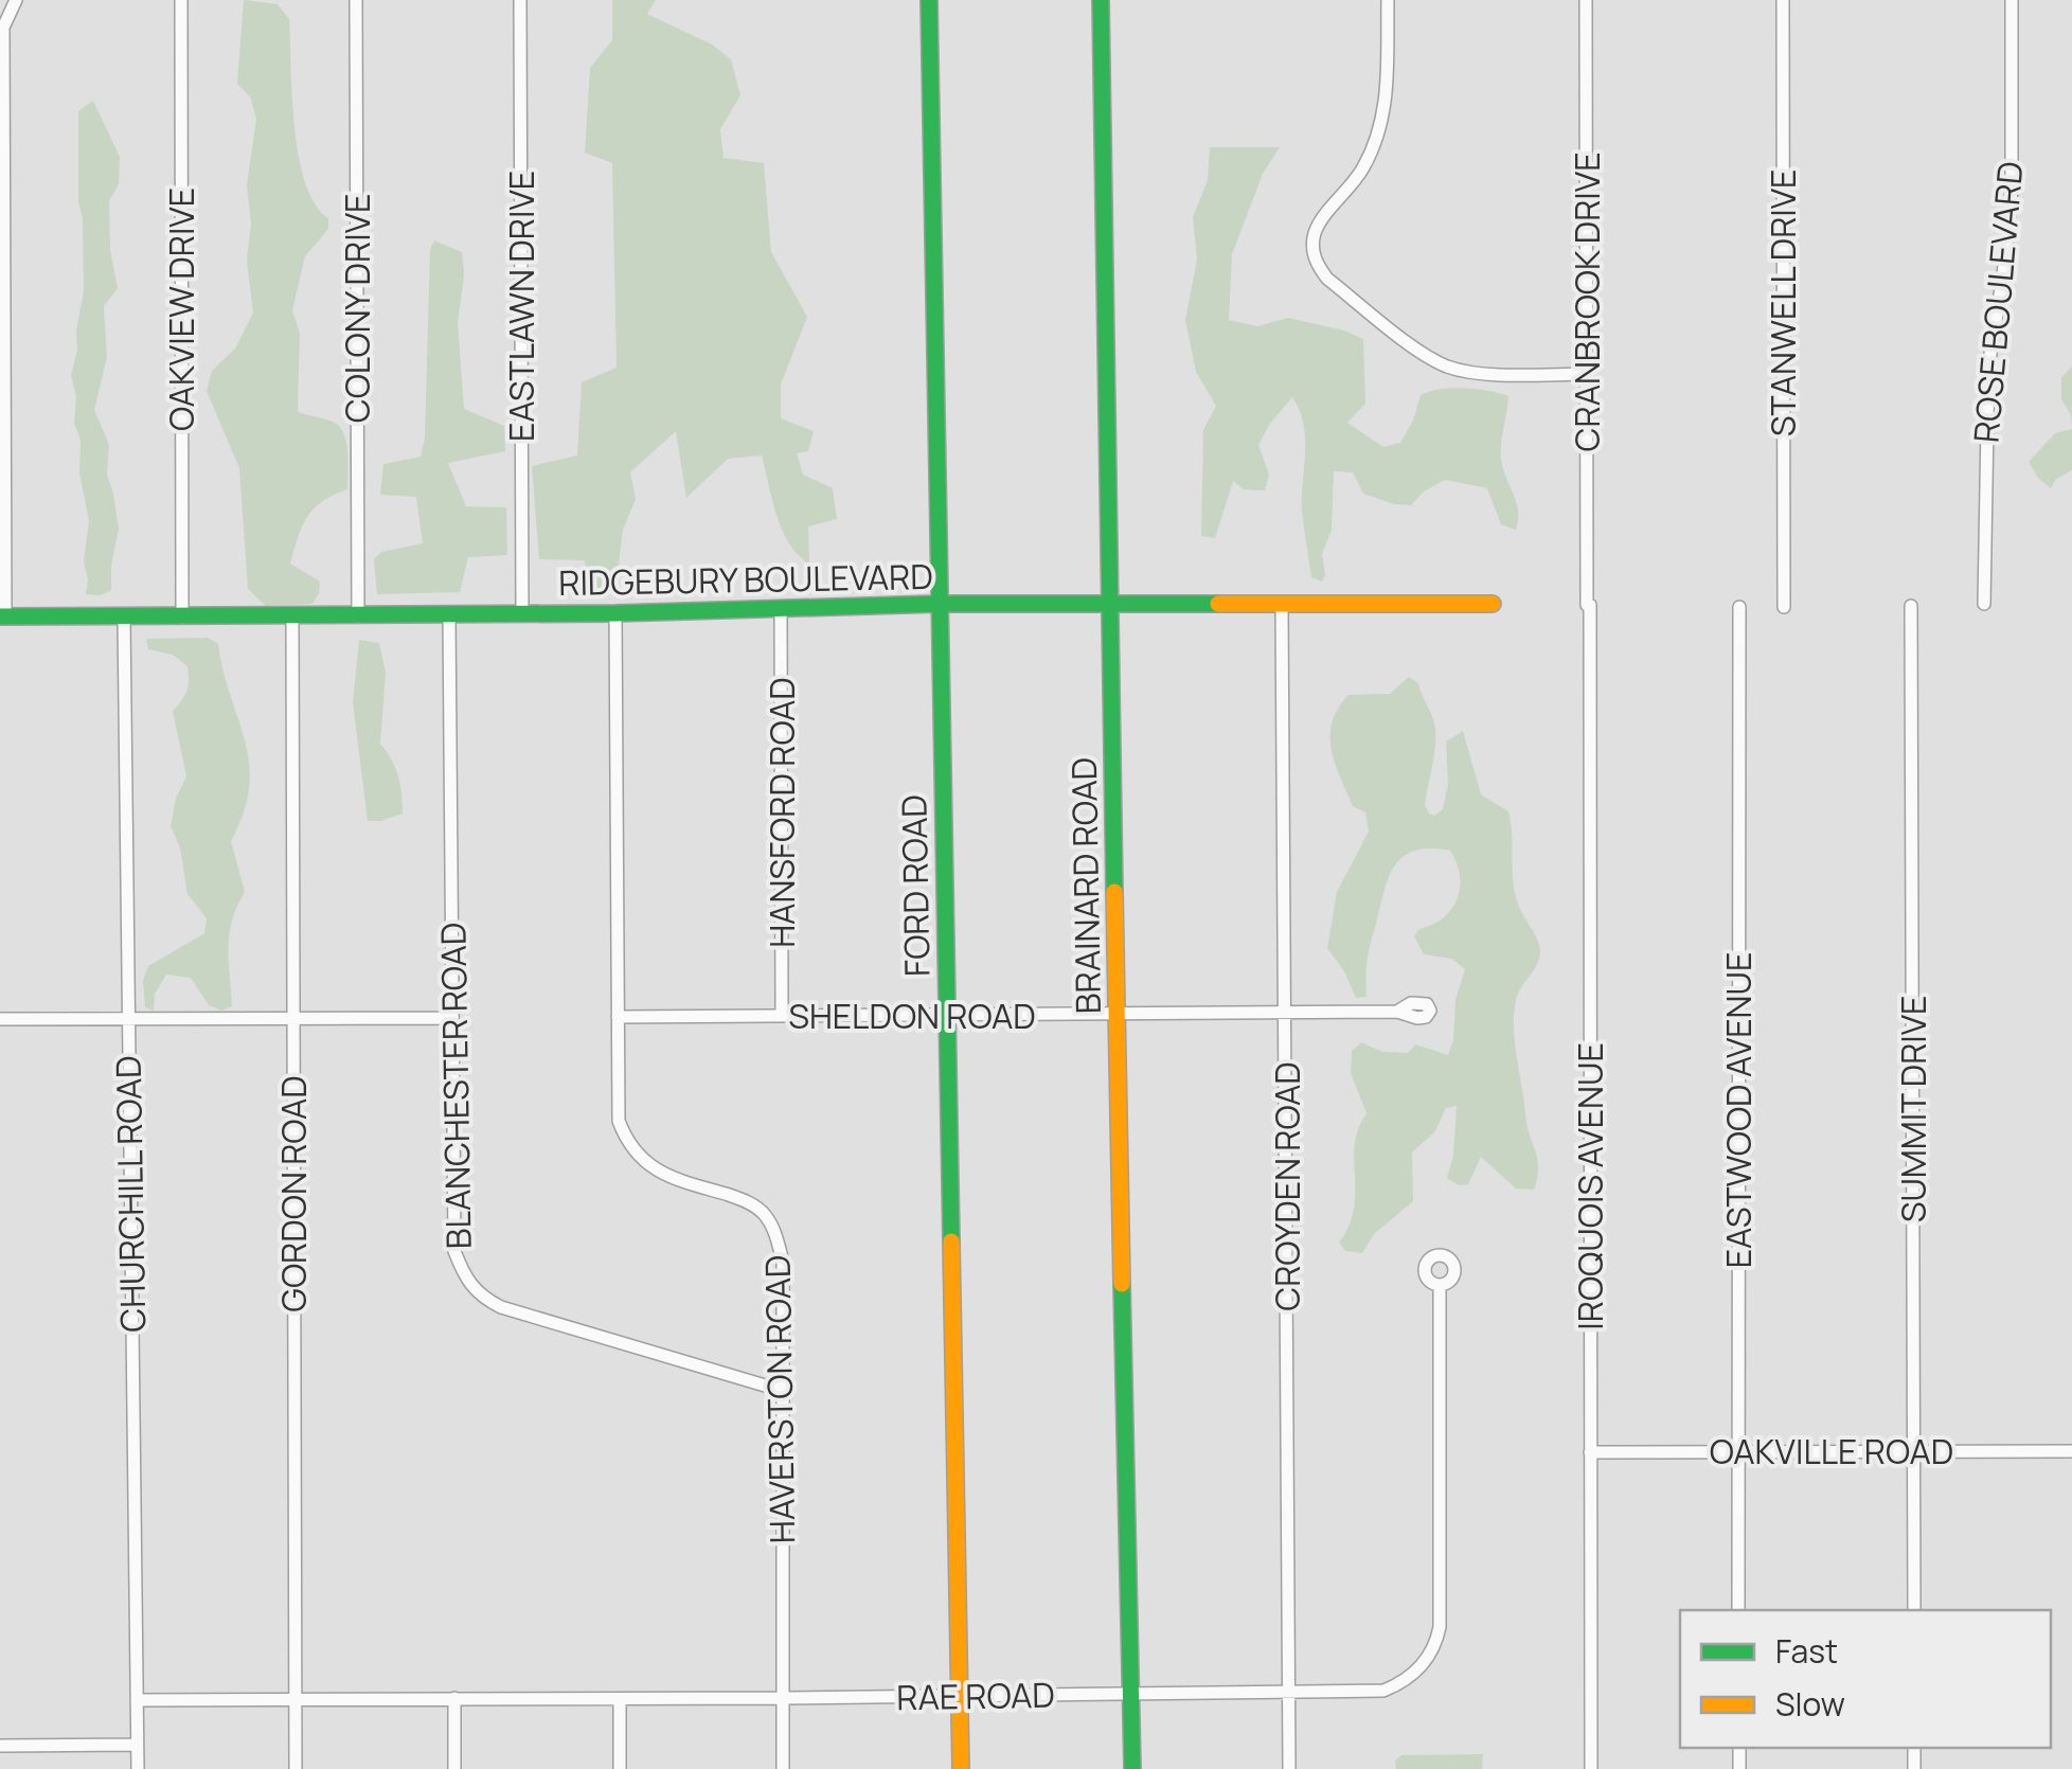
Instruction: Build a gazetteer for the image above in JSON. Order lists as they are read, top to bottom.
{
  "streets": {
    "street": [
      "CRANBROOK DRIVE",
      "ROSE BOULEVARD",
      "STANWELL DRIVE",
      "EASTLAWN DRIVE",
      "COLONY DRIVE",
      "OAKVIEW DRIVE",
      "RIDGEBURY BOULEVARD",
      "HANSFORD ROAD",
      "FORD ROAD",
      "BRAINARD ROAD",
      "SHELDON ROAD",
      "BLANCHESTER ROAD",
      "SUMMIT DRIVE",
      "EASTWOOD AVENUE",
      "CROYDEN ROAD",
      "IROQUOIS AVENUE",
      "CHURCHILL ROAD",
      "GORDON ROAD",
      "HAVERSTON ROAD",
      "OAKVILLE ROAD",
      "RAE ROAD"
    ]
  },
  "crossings": [
    ["CRANBROOK DRIVE", "IROQUOIS AVENUE"],
    ["EASTLAWN DRIVE", "RIDGEBURY BOULEVARD"],
    ["COLONY DRIVE", "RIDGEBURY BOULEVARD"],
    ["OAKVIEW DRIVE", "RIDGEBURY BOULEVARD"],
    ["RIDGEBURY BOULEVARD", "HANSFORD ROAD"],
    ["RIDGEBURY BOULEVARD", "FORD ROAD"],
    ["RIDGEBURY BOULEVARD", "BRAINARD ROAD"],
    ["RIDGEBURY BOULEVARD", "BLANCHESTER ROAD"],
    ["RIDGEBURY BOULEVARD", "CROYDEN ROAD"],
    ["RIDGEBURY BOULEVARD", "CHURCHILL ROAD"],
    ["RIDGEBURY BOULEVARD", "GORDON ROAD"],
    ["RIDGEBURY BOULEVARD", "HAVERSTON ROAD"],
    ["HANSFORD ROAD", "SHELDON ROAD"],
    ["FORD ROAD", "SHELDON ROAD"],
    ["FORD ROAD", "RAE ROAD"],
    ["BRAINARD ROAD", "SHELDON ROAD"],
    ["BRAINARD ROAD", "RAE ROAD"],
    ["SHELDON ROAD", "CROYDEN ROAD"],
    ["SHELDON ROAD", "HAVERSTON ROAD"],
    ["BLANCHESTER ROAD", "HAVERSTON ROAD"],
    ["SUMMIT DRIVE", "OAKVILLE ROAD"],
    ["EASTWOOD AVENUE", "OAKVILLE ROAD"],
    ["CROYDEN ROAD", "RAE ROAD"],
    ["IROQUOIS AVENUE", "OAKVILLE ROAD"],
    ["CHURCHILL ROAD", "RAE ROAD"],
    ["GORDON ROAD", "RAE ROAD"],
    ["HAVERSTON ROAD", "RAE ROAD"]
  ],
  "legend": ["Fast", "Slow"]
}
